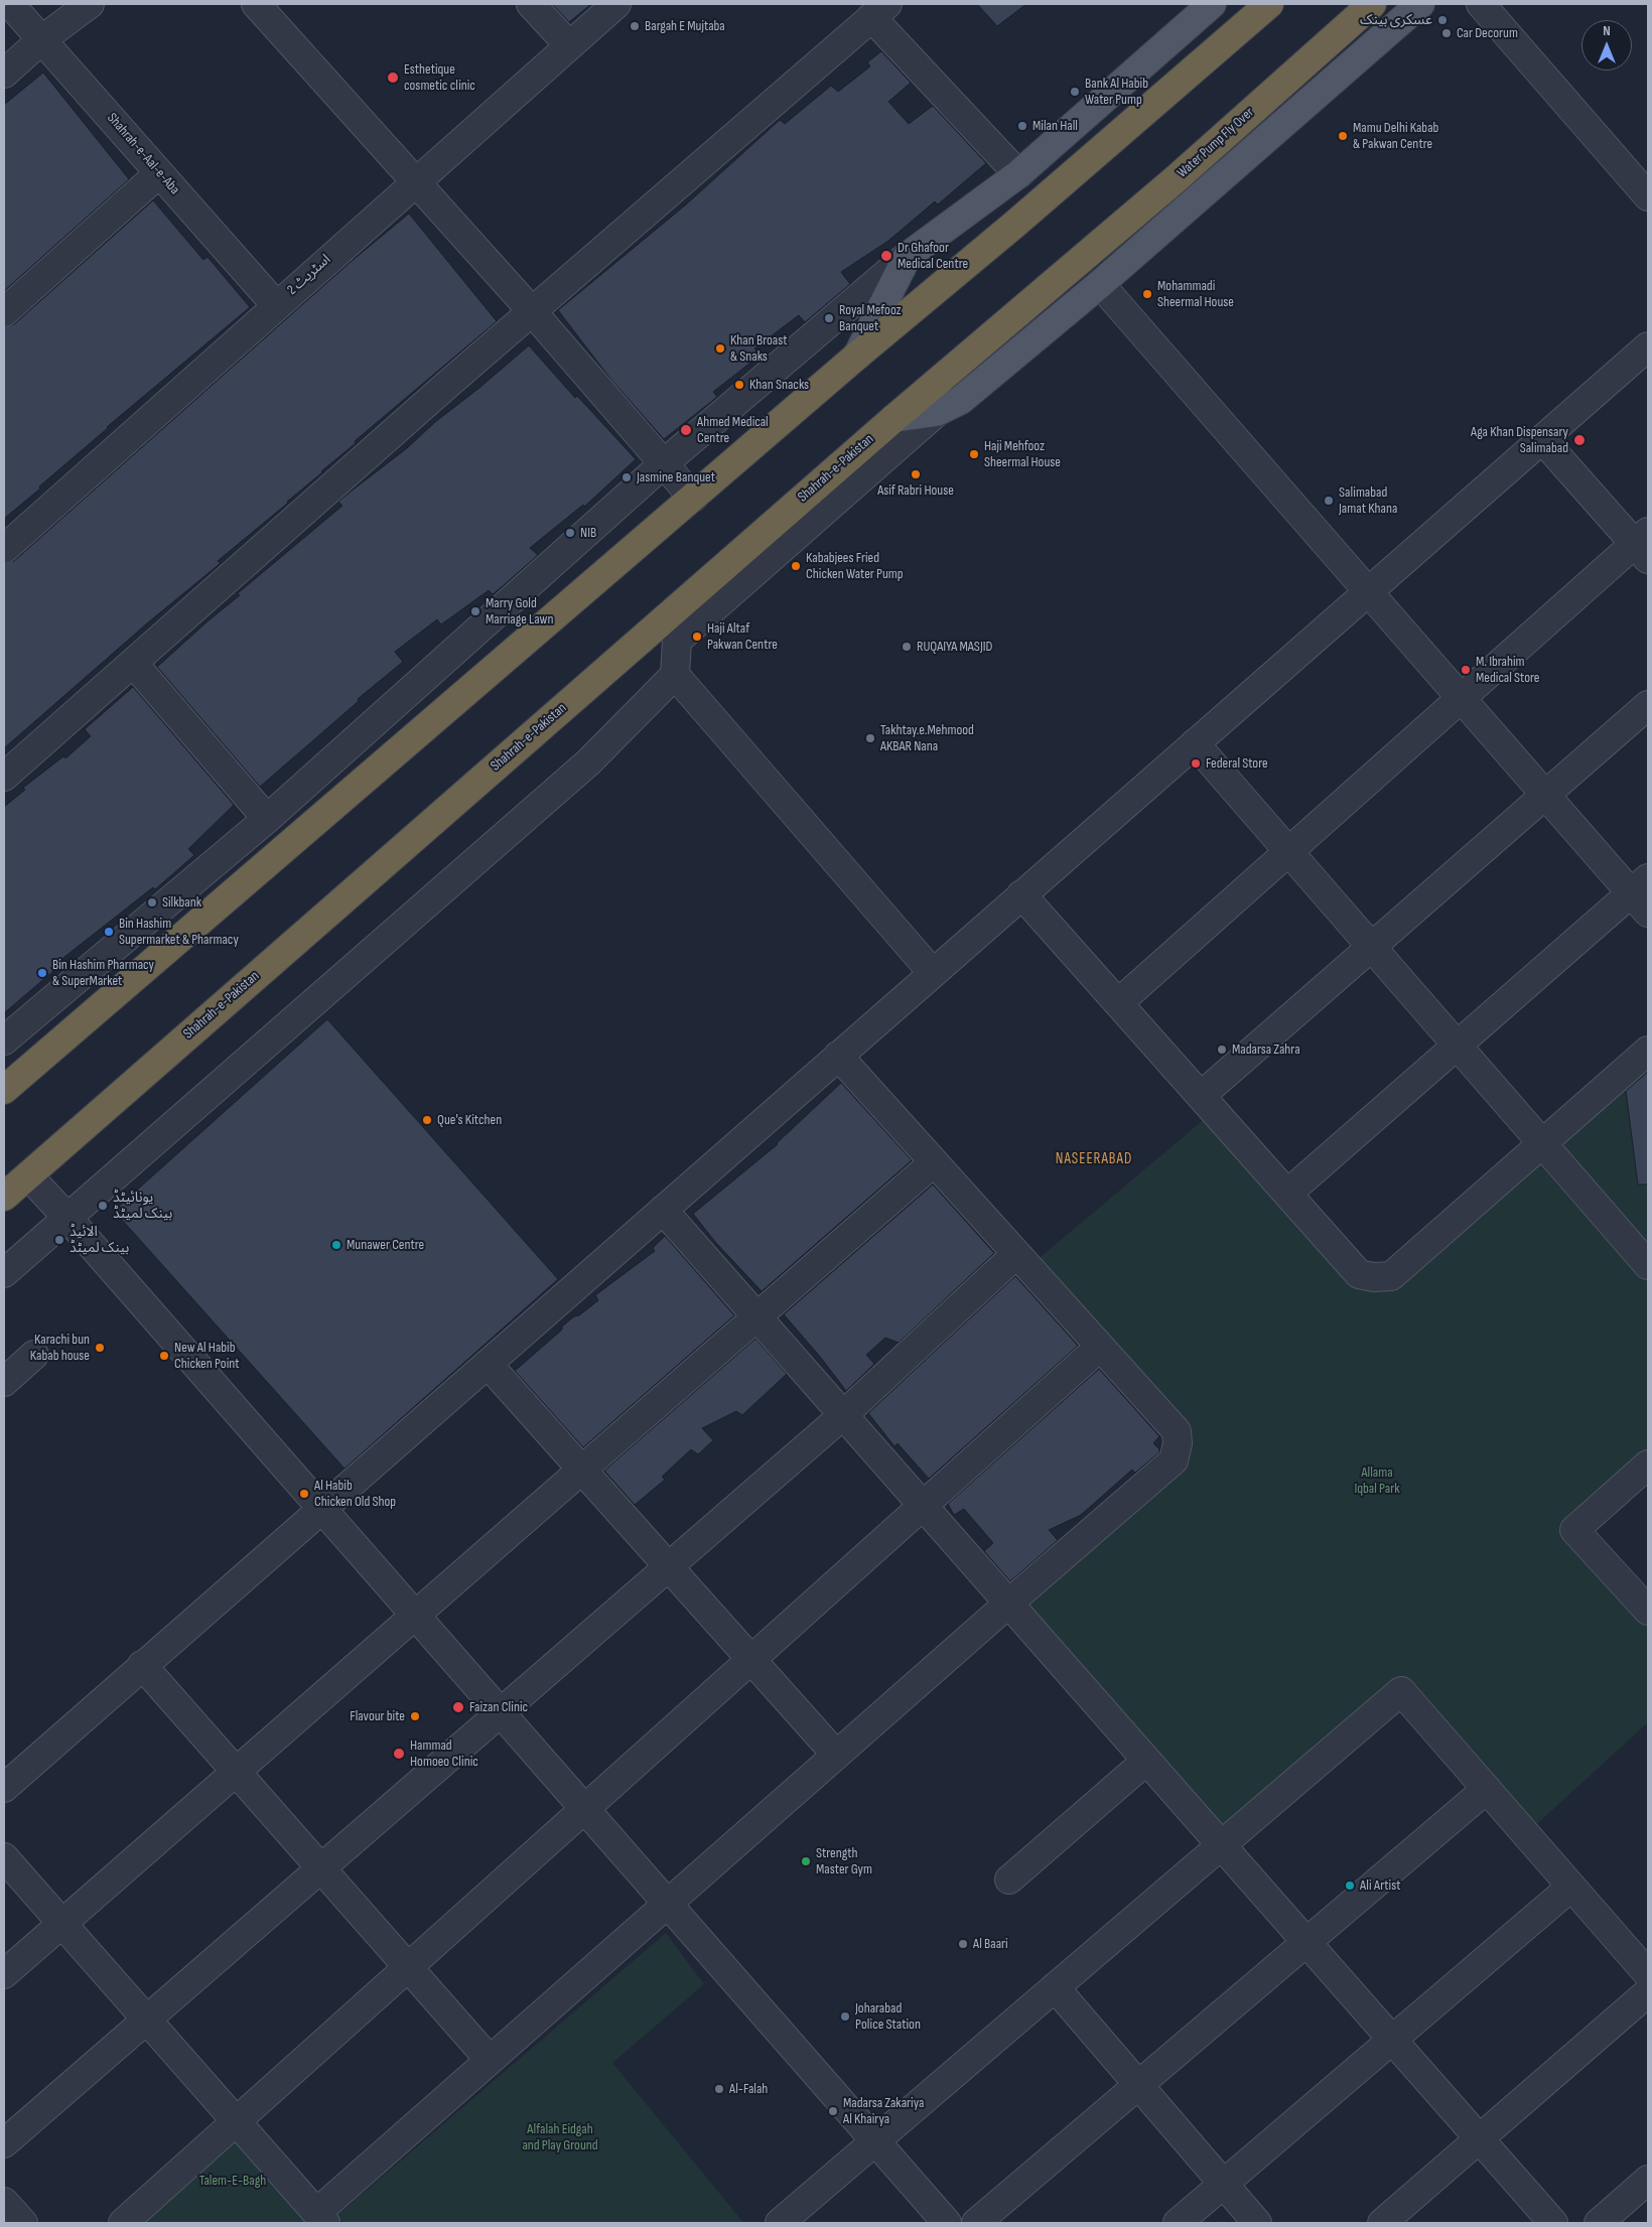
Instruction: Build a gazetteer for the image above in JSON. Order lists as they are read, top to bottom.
{
  "streets": {
    "highway": ["Water Pump Fly Over", "Shahrah-e-Pakistan"],
    "street": ["Shahrah-e-Aal-e-Aba", "اسٹریٹ 2"]
  },
  "crossings": [
    ["Water Pump Fly Over", "Shahrah-e-Pakistan"],
    ["Shahrah-e-Aal-e-Aba", "اسٹریٹ 2"]
  ],
  "districts": ["NASEERABAD"],
  "parks": ["Allama Iqbal Park", "Alfalah Eidgah and Play Ground", "Talem-E-Bagh"],
  "places": [
    "عسکری بینک",
    "Bargah E Mujtaba",
    "Car Decorum",
    "Esthetique cosmetic clinic",
    "Bank Al Habib Water Pump",
    "Milan Hall",
    "Mamu Delhi Kabab & Pakwan Centre",
    "Dr Ghafoor Medical Centre",
    "Mohammadi Sheermal House",
    "Royal Mefooz Banquet",
    "Khan Broast & Snaks",
    "Khan Snacks",
    "Ahmed Medical Centre",
    "Aga Khan Dispensary Salimabad",
    "Haji Mehfooz Sheermal House",
    "Asif Rabri House",
    "Jasmine Banquet",
    "Salimabad Jamat Khana",
    "NIB",
    "Kababjees Fried Chicken Water Pump",
    "Marry Gold Marriage Lawn",
    "Haji Altaf Pakwan Centre",
    "RUQAIYA MASJID",
    "M. Ibrahim Medical Store",
    "Takhtay.e.Mehmood AKBAR Nana",
    "Federal Store",
    "Silkbank",
    "Bin Hashim Supermarket & Pharmacy",
    "Bin Hashim Pharmacy & SuperMarket",
    "Madarsa Zahra",
    "Que's Kitchen",
    "یونائیٹڈ بینک لمیٹڈ",
    "الائیڈ بینک لمیٹڈ",
    "Munawer Centre",
    "Karachi bun Kabab house",
    "New Al Habib Chicken Point",
    "Al Habib Chicken Old Shop",
    "Faizan Clinic",
    "Flavour bite",
    "Hammad Homoeo Clinic",
    "Strength Master Gym",
    "Ali Artist",
    "Al Baari",
    "Joharabad Police Station",
    "Al-Falah",
    "Madarsa Zakariya Al Khairya"
  ],
  "north": "top"
}
